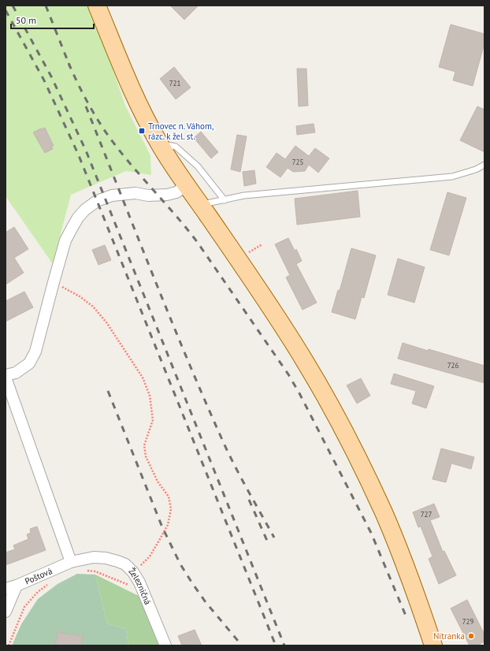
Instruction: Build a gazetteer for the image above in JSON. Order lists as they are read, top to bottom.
{
  "streets": {
    "street": ["Poštová", "Železničná"]
  },
  "crossings": [
    ["Poštová", "Železničná"]
  ],
  "places": {
    "transit": ["Trnovec n. Váhom, rázc. k žel. st."],
    "other": ["Nitranka"]
  },
  "house_numbers": [
    "721",
    "725",
    "726",
    "727",
    "729"
  ],
  "scale_bar": "50 m"
}
